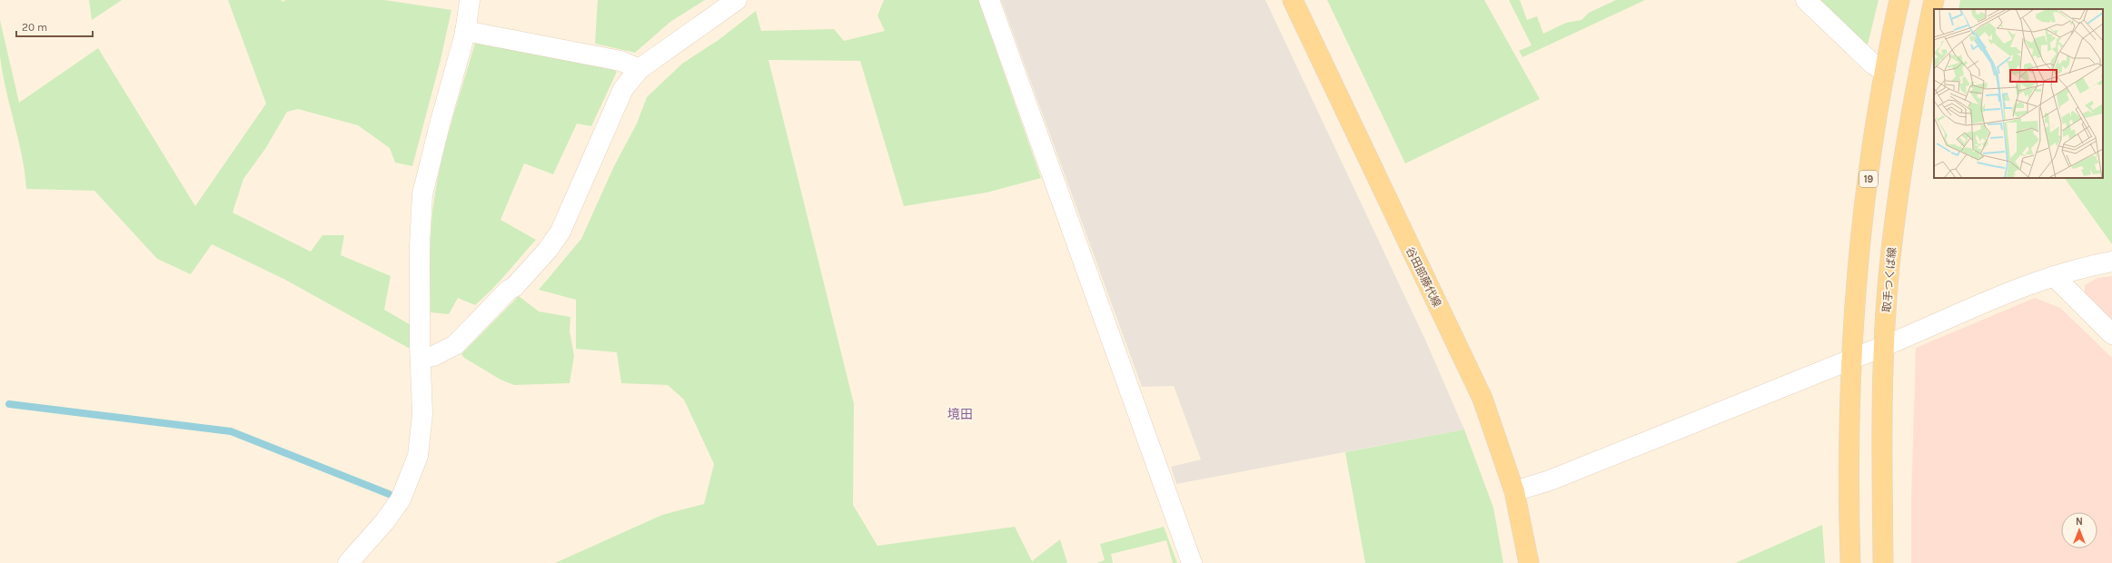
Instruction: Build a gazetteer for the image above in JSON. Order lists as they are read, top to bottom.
{
  "streets": {
    "main road": ["19", "谷田部藤代線", "取手つくば線"]
  },
  "districts": ["境田"],
  "scale_bar": "20 m",
  "north": "top"
}
